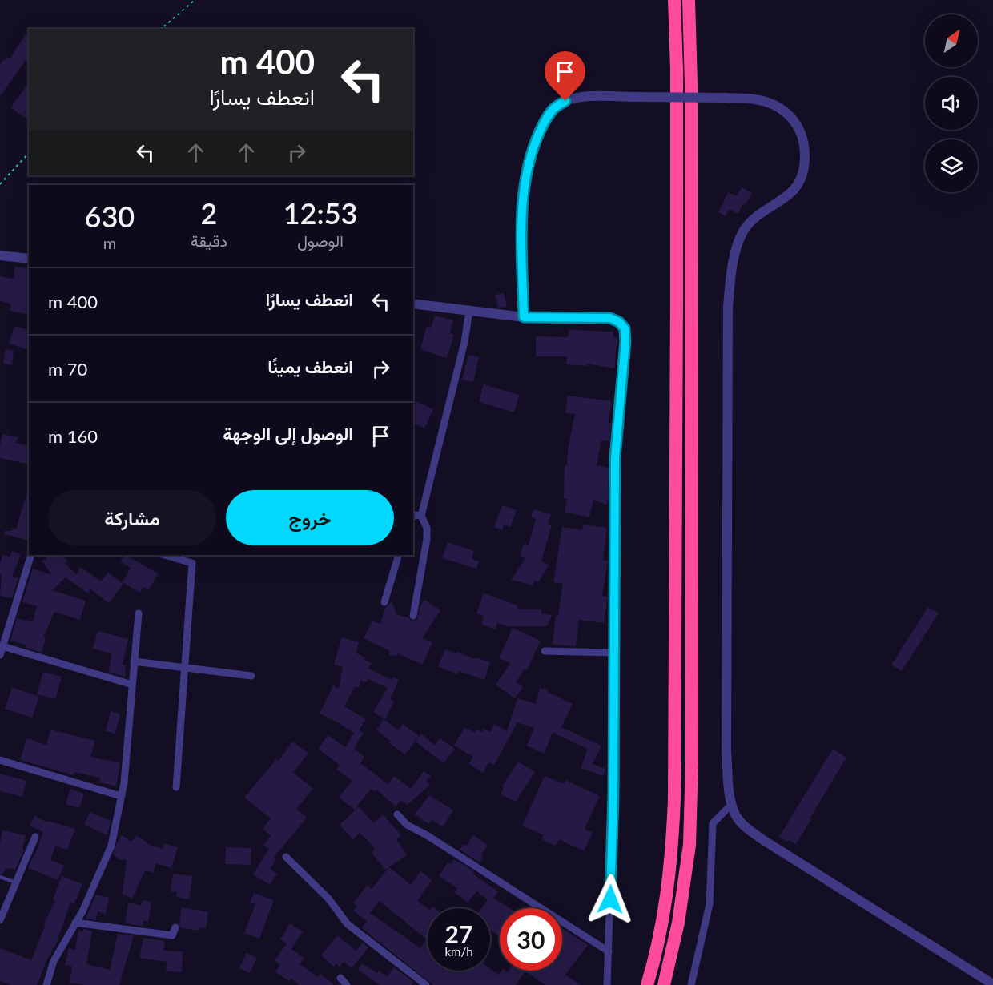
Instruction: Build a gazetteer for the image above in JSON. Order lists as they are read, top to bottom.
{
  "north": "top right",
  "page": {
    "turn": ["400 m", "انعطف يسارًا"],
    "eta": [
      "12:53",
      "الوصول",
      "2",
      "دقيقة",
      "630",
      "m"
    ],
    "list": [
      {
        "name": "انعطف يسارًا",
        "value": "400 m"
      },
      {
        "name": "انعطف يمينًا",
        "value": "70 m"
      },
      {
        "name": "الوصول إلى الوجهة",
        "value": "160 m"
      }
    ],
    "buttons": ["خروج", "مشاركة"],
    "speed": "27 km/h",
    "limit": "30"
  }
}
